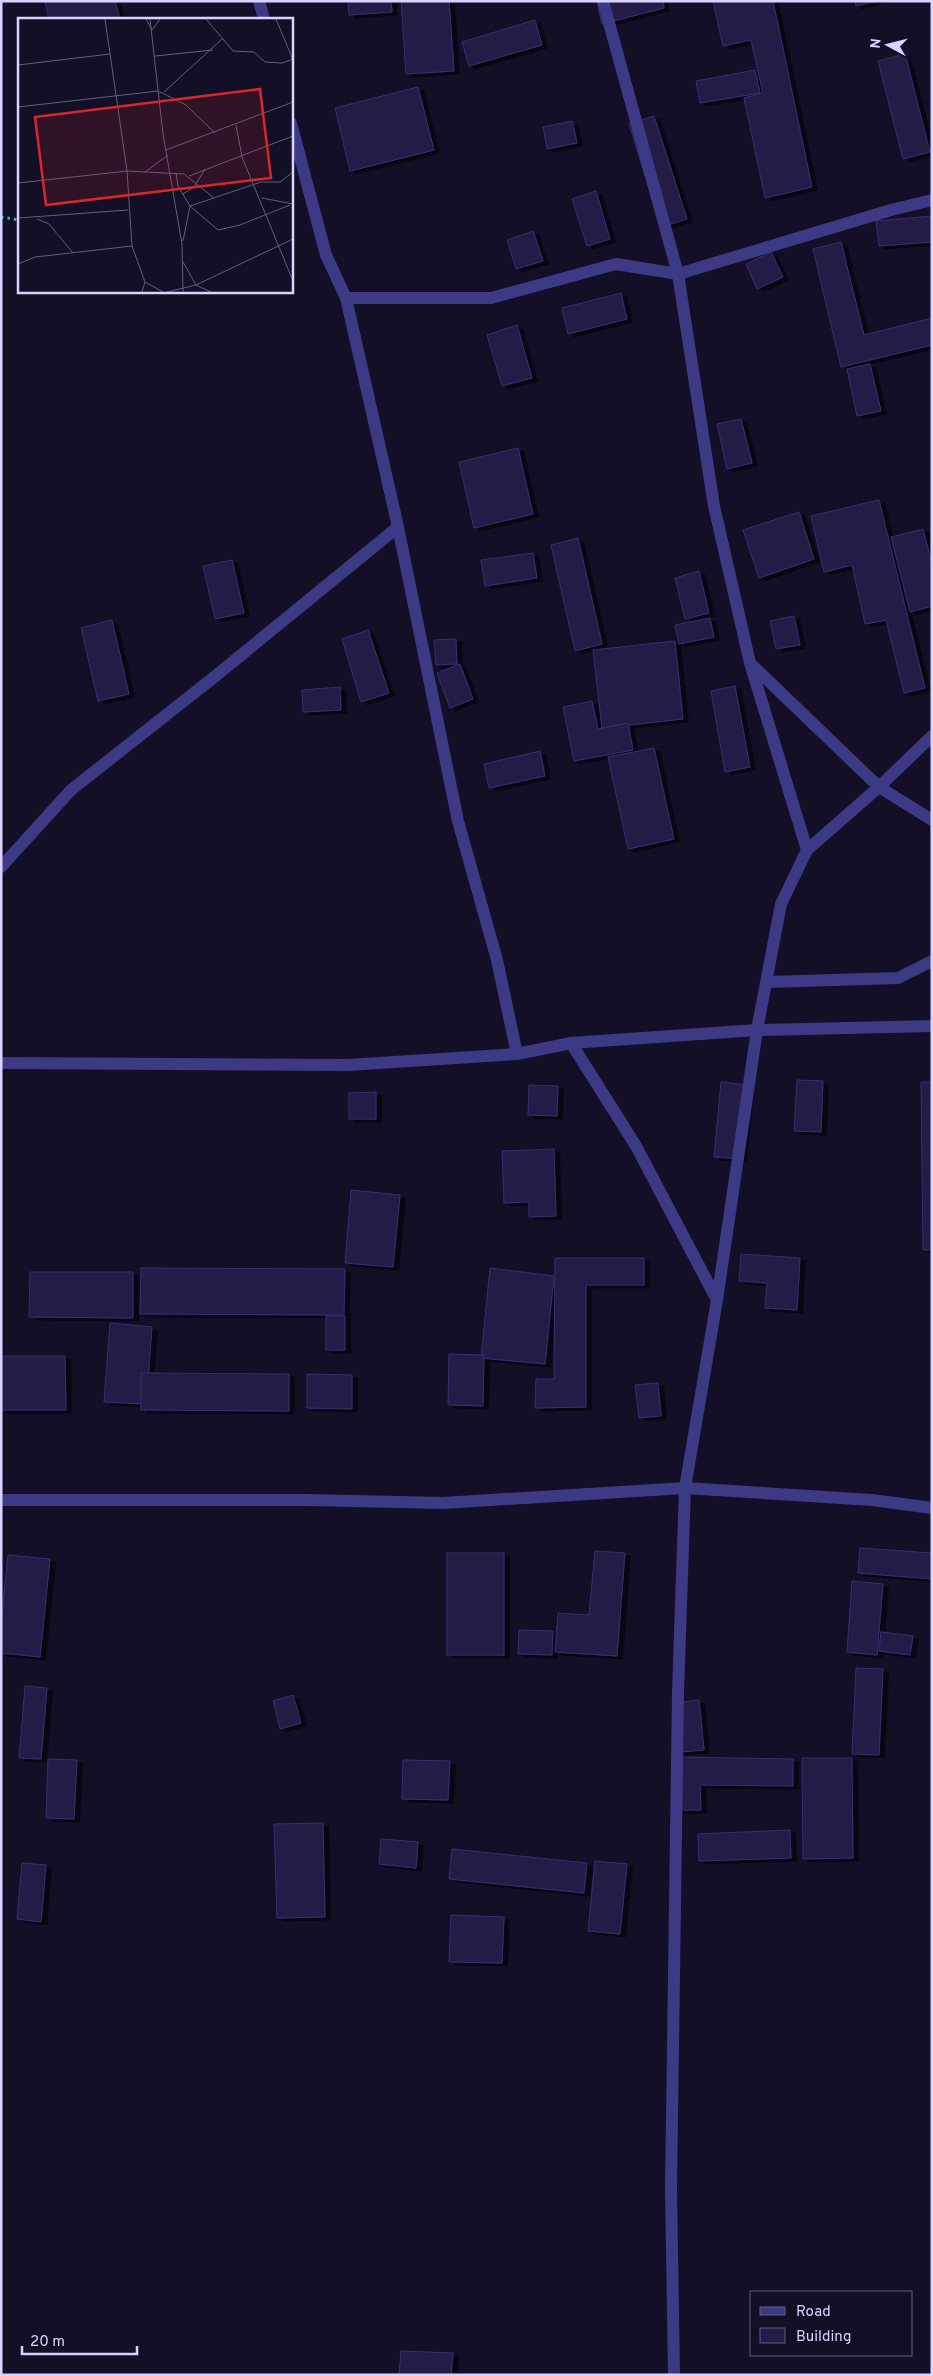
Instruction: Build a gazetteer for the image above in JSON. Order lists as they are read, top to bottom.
{
  "legend": ["Road", "Building"],
  "scale_bar": "20 m",
  "north": "left"
}
